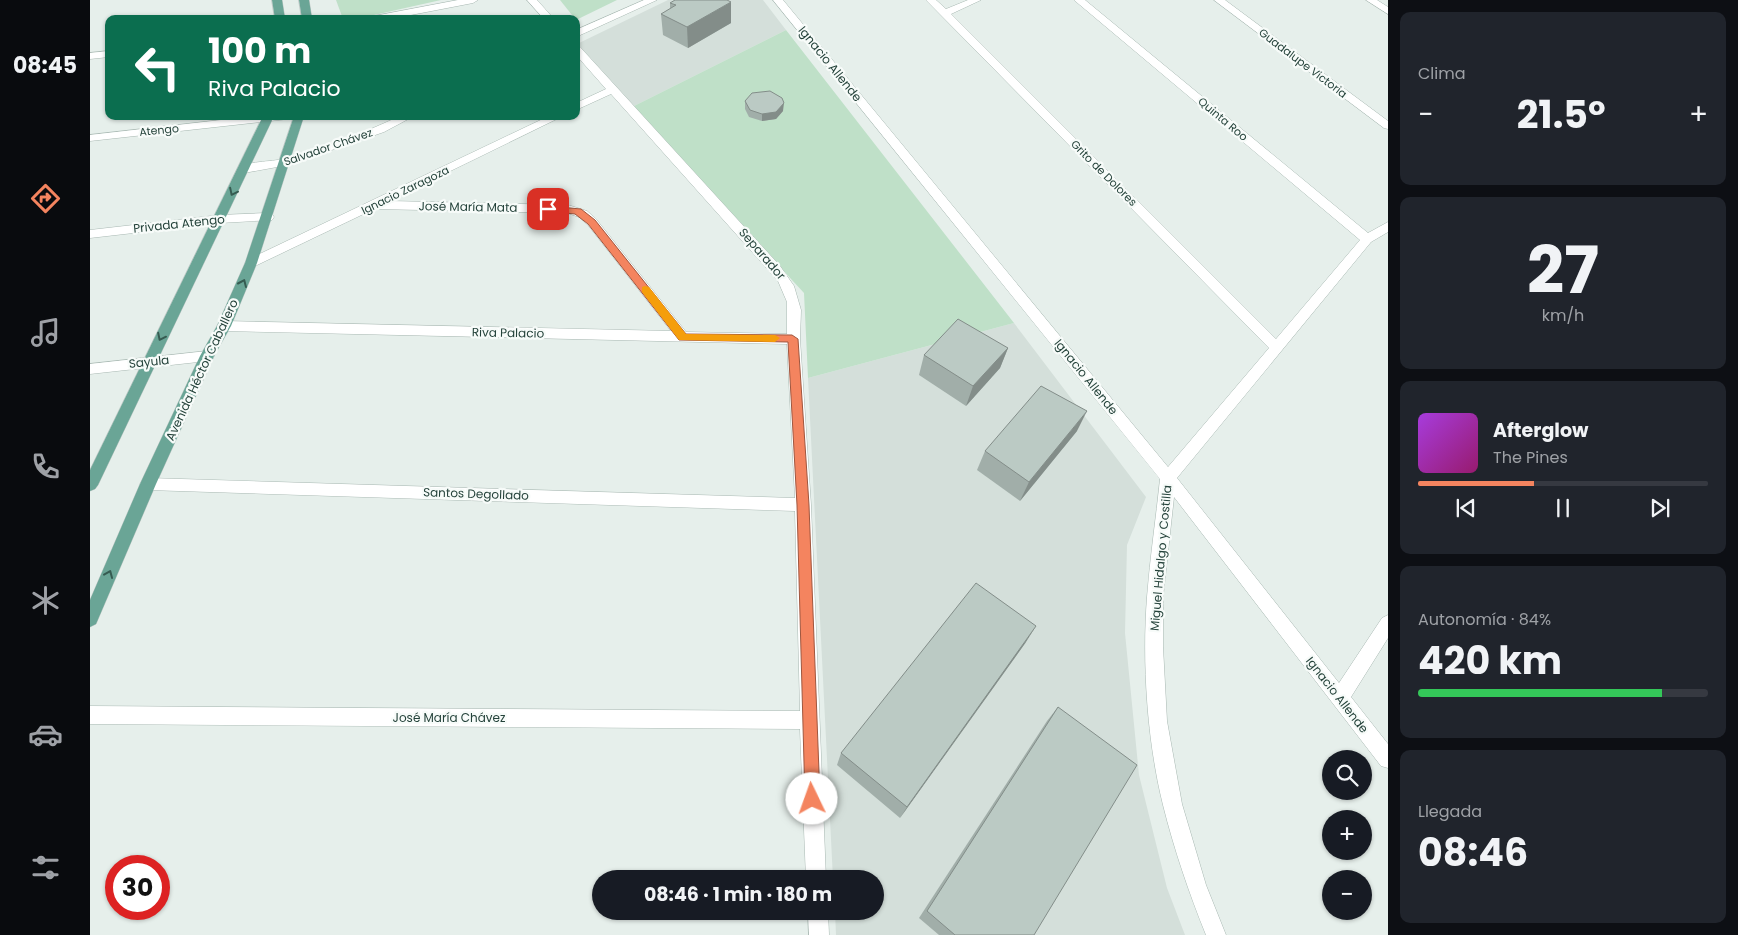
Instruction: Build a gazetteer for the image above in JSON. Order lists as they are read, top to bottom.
{
  "streets": {
    "main road": ["Avenida Héctor Caballero"],
    "street": [
      "Guadalupe Victoria",
      "Ignacio Allende",
      "Quinta Roo",
      "Atengo",
      "Salvador Chávez",
      "Grito de Dolores",
      "Ignacio Zaragoza",
      "José María Mata",
      "Privada Atengo",
      "Separador",
      "Riva Palacio",
      "Sayula",
      "Santos Degollado",
      "Miguel Hidalgo y Costilla",
      "José María Chávez"
    ]
  },
  "crossings": [
    ["Ignacio Allende", "Miguel Hidalgo y Costilla"],
    ["Quinta Roo", "Miguel Hidalgo y Costilla"],
    ["Salvador Chávez", "Avenida Héctor Caballero"],
    ["Grito de Dolores", "Miguel Hidalgo y Costilla"],
    ["Ignacio Zaragoza", "José María Mata"],
    ["Ignacio Zaragoza", "Avenida Héctor Caballero"],
    ["José María Mata", "Riva Palacio"],
    ["Privada Atengo", "Avenida Héctor Caballero"],
    ["Separador", "Riva Palacio"],
    ["Separador", "Santos Degollado"],
    ["Separador", "José María Chávez"],
    ["Riva Palacio", "Avenida Héctor Caballero"],
    ["Sayula", "Avenida Héctor Caballero"],
    ["Avenida Héctor Caballero", "Santos Degollado"]
  ],
  "page": {
    "tabs": "08:45",
    "tile": [
      "Clima",
      ["27", "km/h"],
      ["Autonomía · 84%", "420 km"],
      ["Llegada", "08:46"]
    ],
    "turn": ["100 m", "Riva Palacio"],
    "heat": ["−", "21.5°", "+"],
    "song": ["Afterglow", "The Pines"],
    "map_buttons": ["+", "−"],
    "limit": "30",
    "trip": "08:46 · 1 min · 180 m"
  }
}
